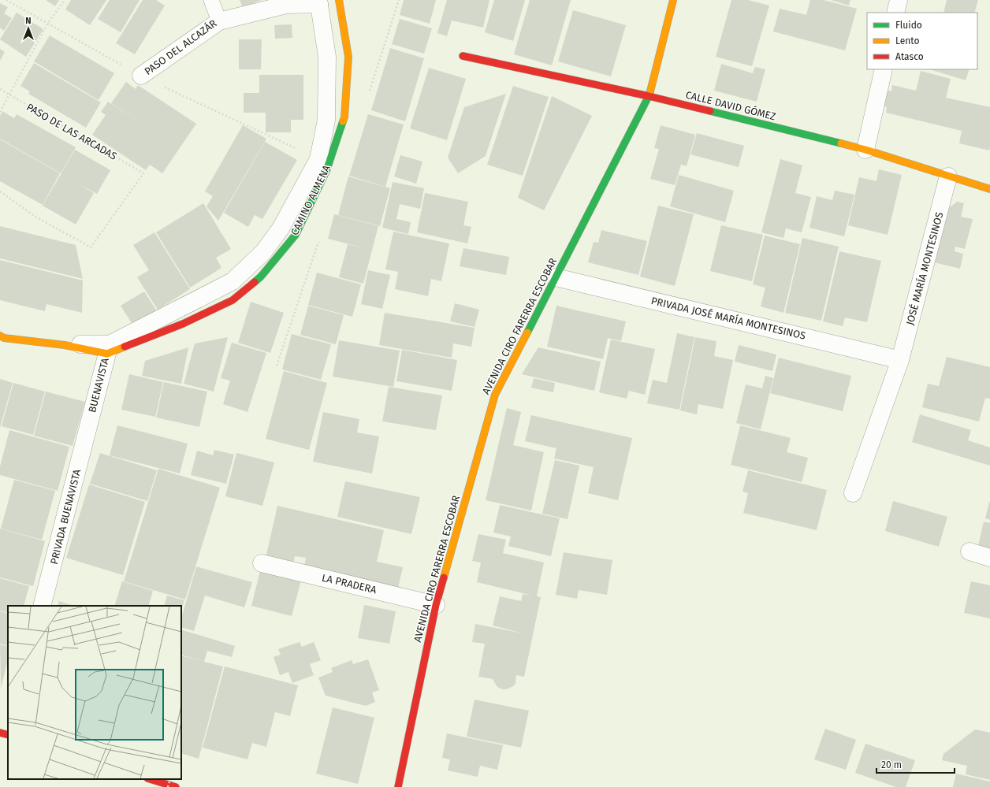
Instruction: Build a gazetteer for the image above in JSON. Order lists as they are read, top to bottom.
{
  "streets": {
    "street": [
      "PASO DEL ALCAZÁR",
      "CALLE DAVID GÓMEZ",
      "CAMINO ALMENA",
      "JOSÉ MARÍA MONTESINOS",
      "PRIVADA JOSÉ MARÍA MONTESINOS",
      "AVENIDA CIRO FARERRA ESCOBAR",
      "BUENAVISTA",
      "PRIVADA BUENAVISTA",
      "LA PRADERA"
    ],
    "path": ["PASO DE LAS ARCADAS"]
  },
  "crossings": [
    ["CALLE DAVID GÓMEZ", "JOSÉ MARÍA MONTESINOS"],
    ["CALLE DAVID GÓMEZ", "AVENIDA CIRO FARERRA ESCOBAR"],
    ["CAMINO ALMENA", "BUENAVISTA"],
    ["JOSÉ MARÍA MONTESINOS", "PRIVADA JOSÉ MARÍA MONTESINOS"],
    ["PRIVADA JOSÉ MARÍA MONTESINOS", "AVENIDA CIRO FARERRA ESCOBAR"],
    ["AVENIDA CIRO FARERRA ESCOBAR", "LA PRADERA"],
    ["BUENAVISTA", "PRIVADA BUENAVISTA"]
  ],
  "legend": ["Fluido", "Lento", "Atasco"],
  "scale_bar": "20 m",
  "north": "top"
}
